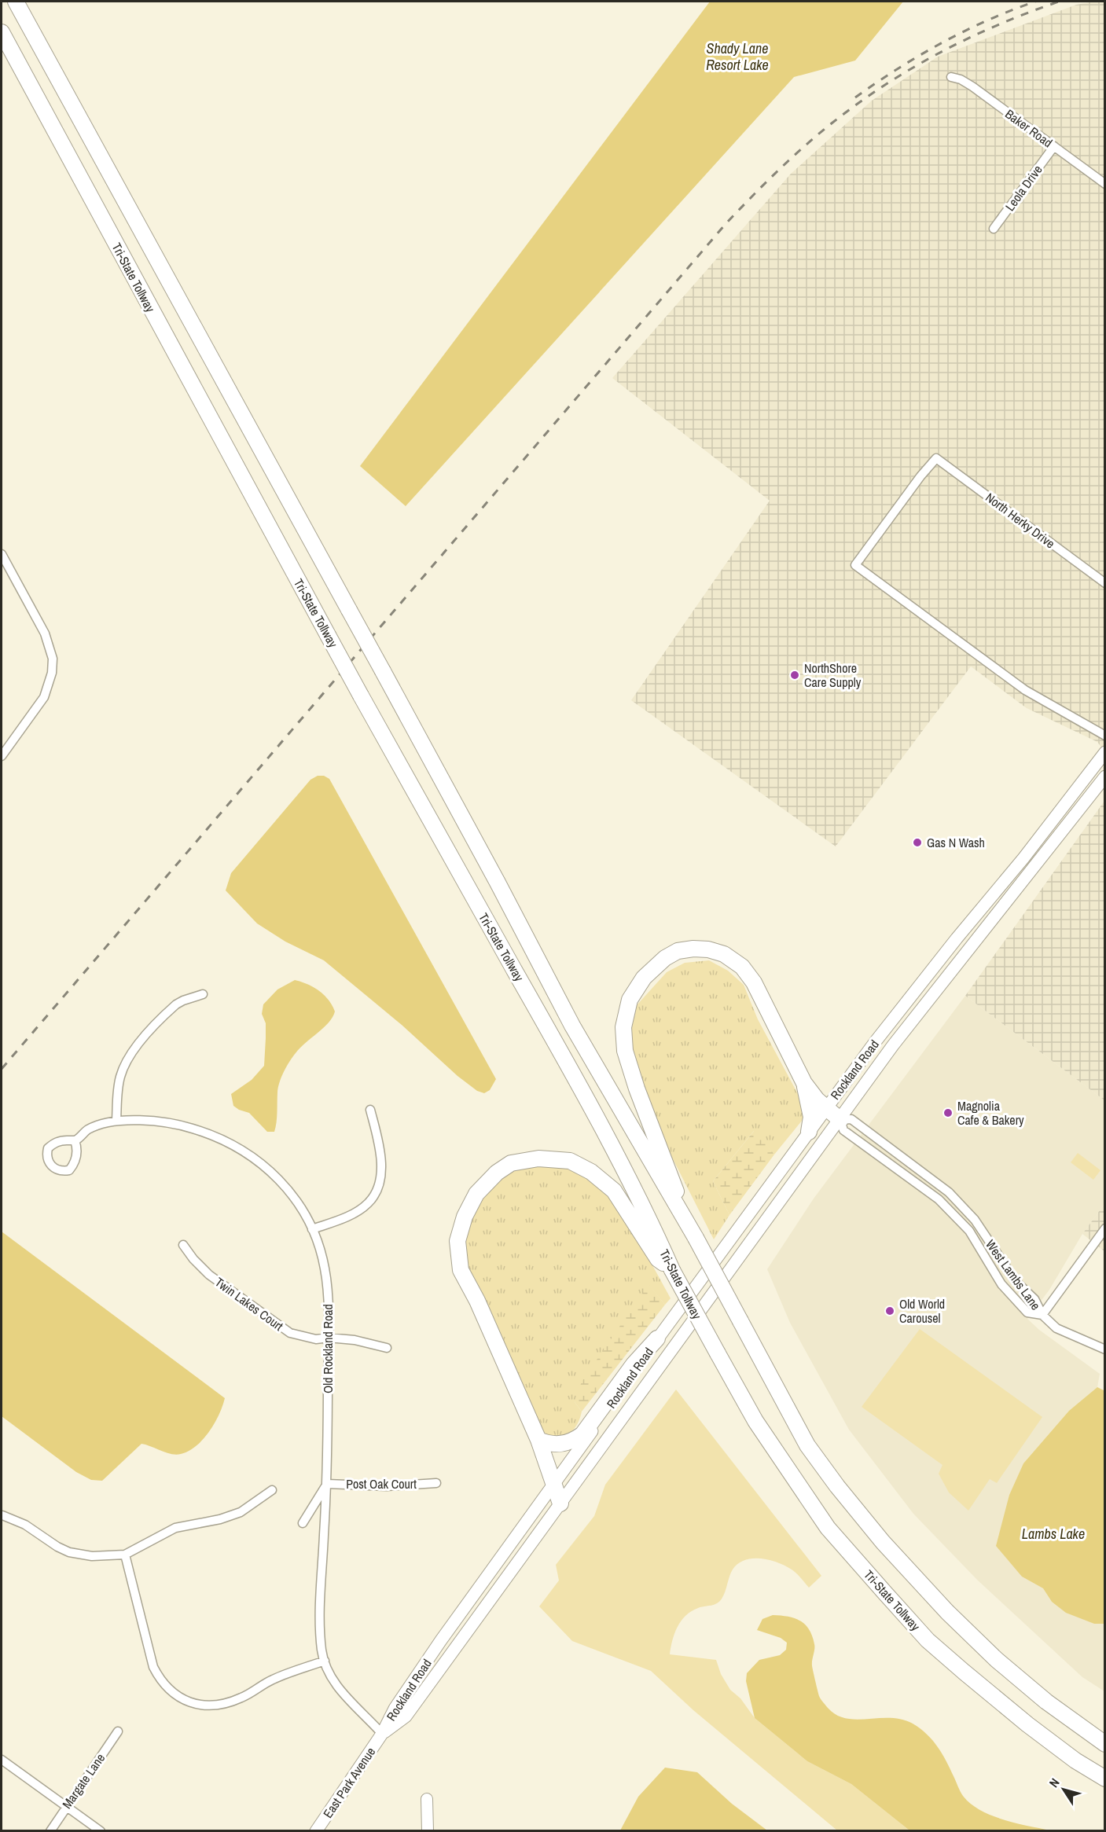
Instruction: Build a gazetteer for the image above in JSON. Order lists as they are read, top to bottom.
{
  "streets": {
    "highway": ["Tri-State Tollway"],
    "main road": ["Rockland Road", "East Park Avenue"],
    "street": [
      "Baker Road",
      "Leola Drive",
      "North Herky Drive",
      "West Lambs Lane",
      "Twin Lakes Court",
      "Old Rockland Road",
      "Post Oak Court",
      "Margate Lane"
    ]
  },
  "crossings": [
    ["Baker Road", "Leola Drive"],
    ["Rockland Road", "West Lambs Lane"],
    ["Rockland Road", "Old Rockland Road"],
    ["Rockland Road", "East Park Avenue"],
    ["Twin Lakes Court", "Old Rockland Road"],
    ["Old Rockland Road", "Post Oak Court"],
    ["Old Rockland Road", "East Park Avenue"]
  ],
  "water": ["Shady Lane Resort Lake", "Lambs Lake"],
  "places": [
    "NorthShore Care Supply",
    "Gas N Wash",
    "Magnolia Cafe & Bakery",
    "Old World Carousel"
  ],
  "north": "top left"
}
